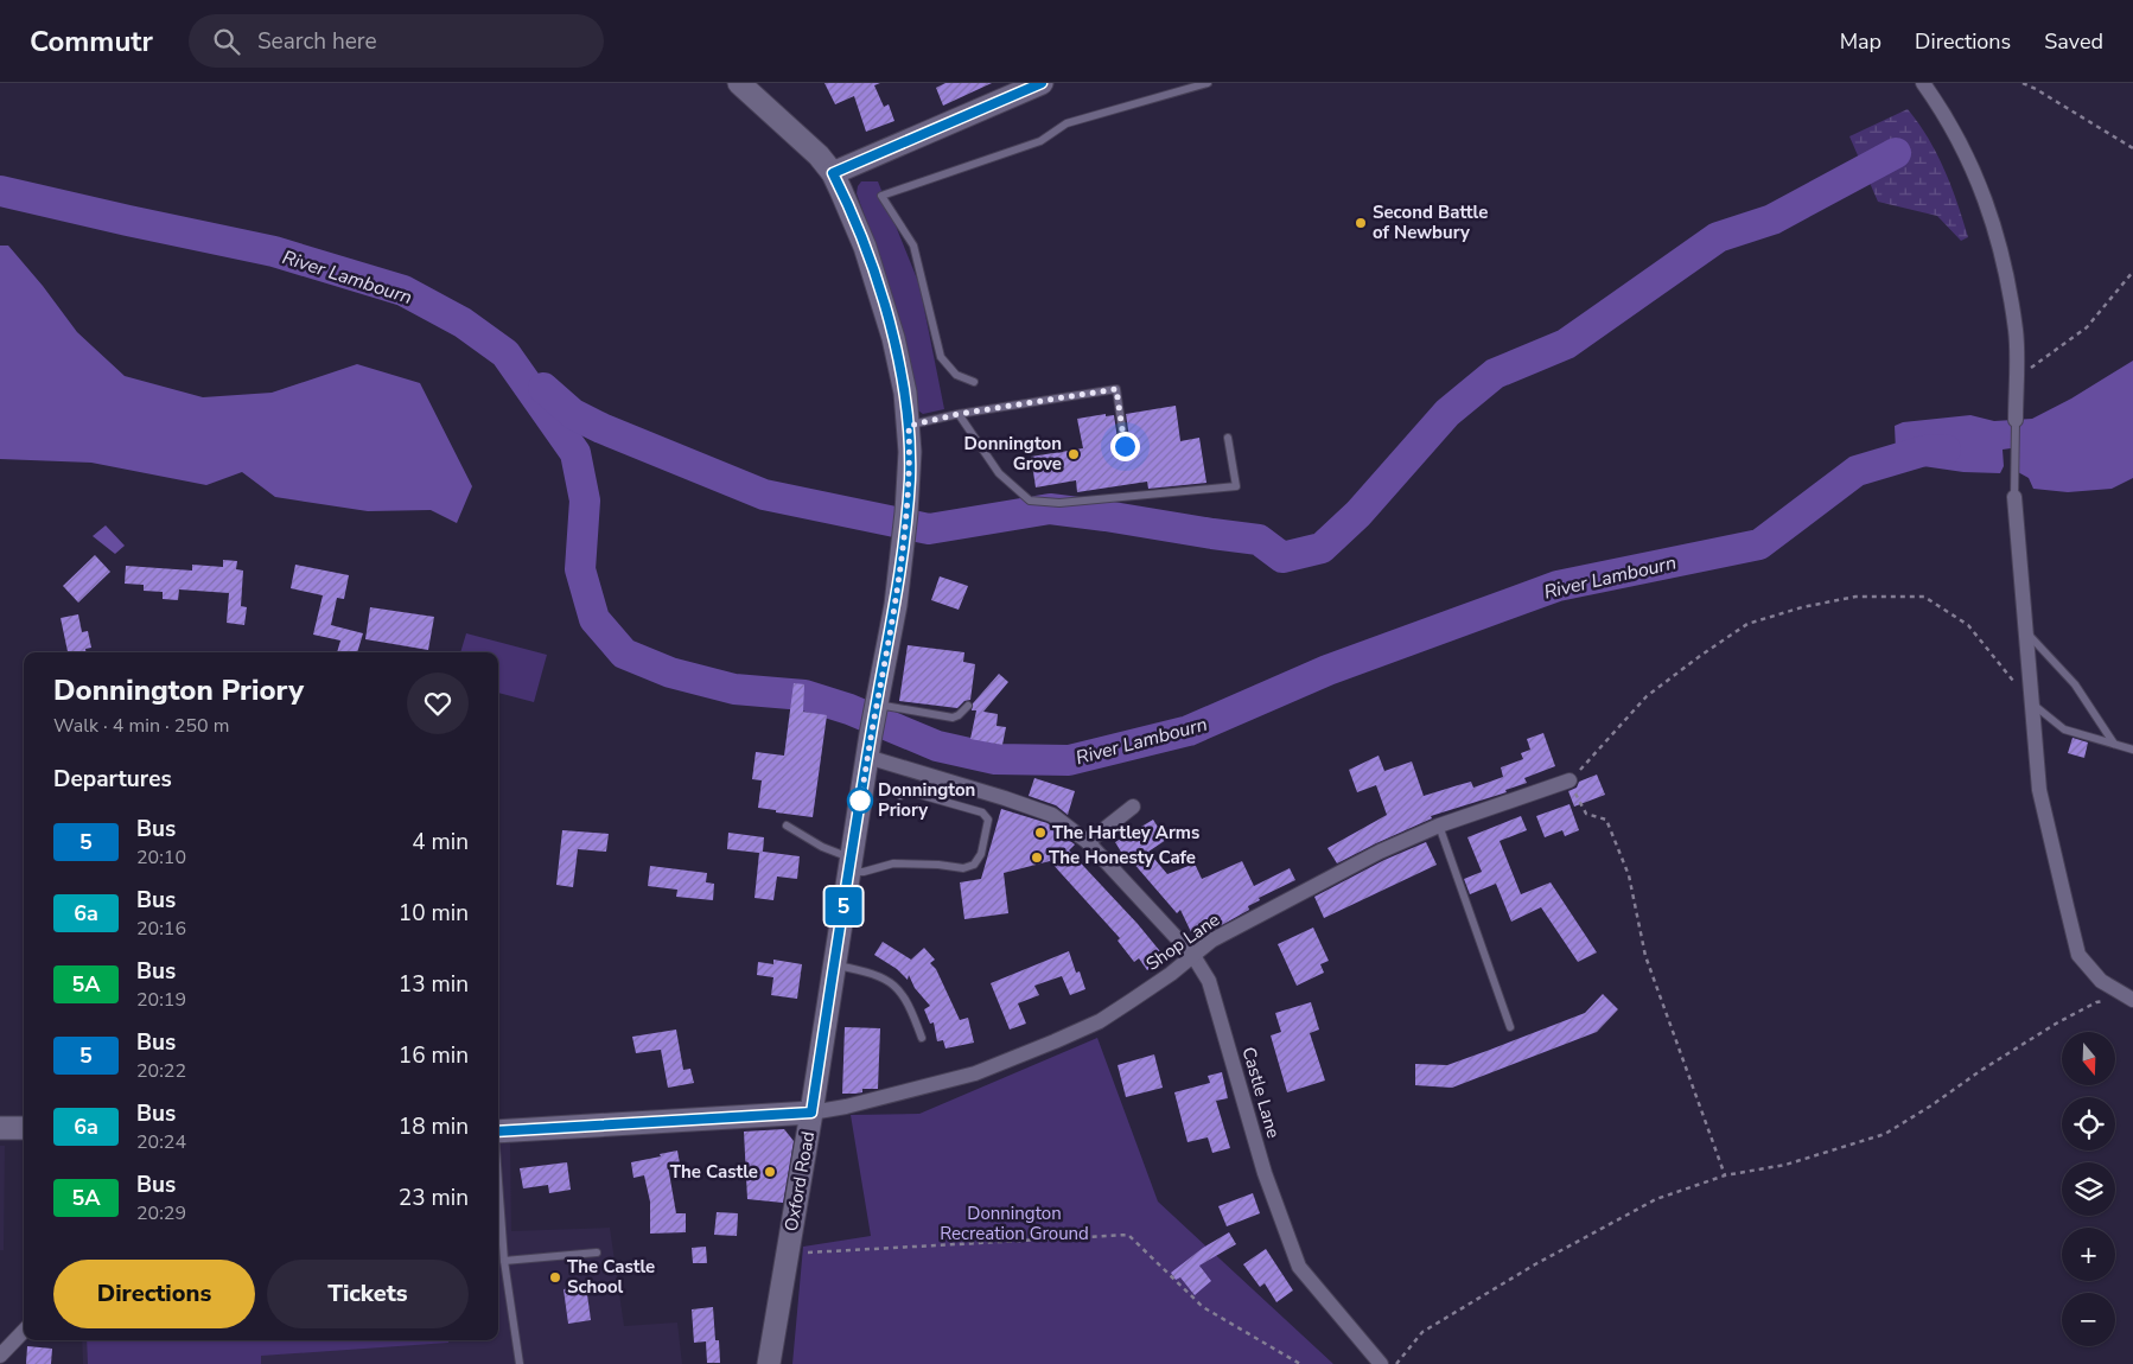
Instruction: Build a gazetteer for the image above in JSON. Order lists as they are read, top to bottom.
{
  "streets": {
    "main road": ["Oxford Road"],
    "street": ["Shop Lane", "Castle Lane"]
  },
  "crossings": [
    ["Shop Lane", "Castle Lane"],
    ["Shop Lane", "Oxford Road"],
    ["Castle Lane", "Oxford Road"]
  ],
  "water": ["River Lambourn"],
  "parks": ["Donnington Recreation Ground"],
  "places": [
    "Second Battle of Newbury",
    "Donnington Grove",
    "Donnington Priory",
    "The Hartley Arms",
    "The Honesty Cafe",
    "The Castle",
    "The Castle School"
  ],
  "lines": ["bus line 5"],
  "north": "bottom",
  "page": {
    "header": "Commutr",
    "search": "Search here",
    "nav": ["Map", "Directions", "Saved"],
    "on_map": "5",
    "heading": [
      ["Donnington Priory", "Walk · 4 min · 250 m"],
      "Departures"
    ],
    "list": [
      {
        "mark": "5",
        "name": "Bus",
        "note": "20:10",
        "value": "4 min"
      },
      {
        "mark": "6a",
        "name": "Bus",
        "note": "20:16",
        "value": "10 min"
      },
      {
        "mark": "5A",
        "name": "Bus",
        "note": "20:19",
        "value": "13 min"
      },
      {
        "mark": "5",
        "name": "Bus",
        "note": "20:22",
        "value": "16 min"
      },
      {
        "mark": "6a",
        "name": "Bus",
        "note": "20:24",
        "value": "18 min"
      },
      {
        "mark": "5A",
        "name": "Bus",
        "note": "20:29",
        "value": "23 min"
      }
    ],
    "map_buttons": ["+", "−"],
    "buttons": ["Directions", "Tickets"]
  }
}
